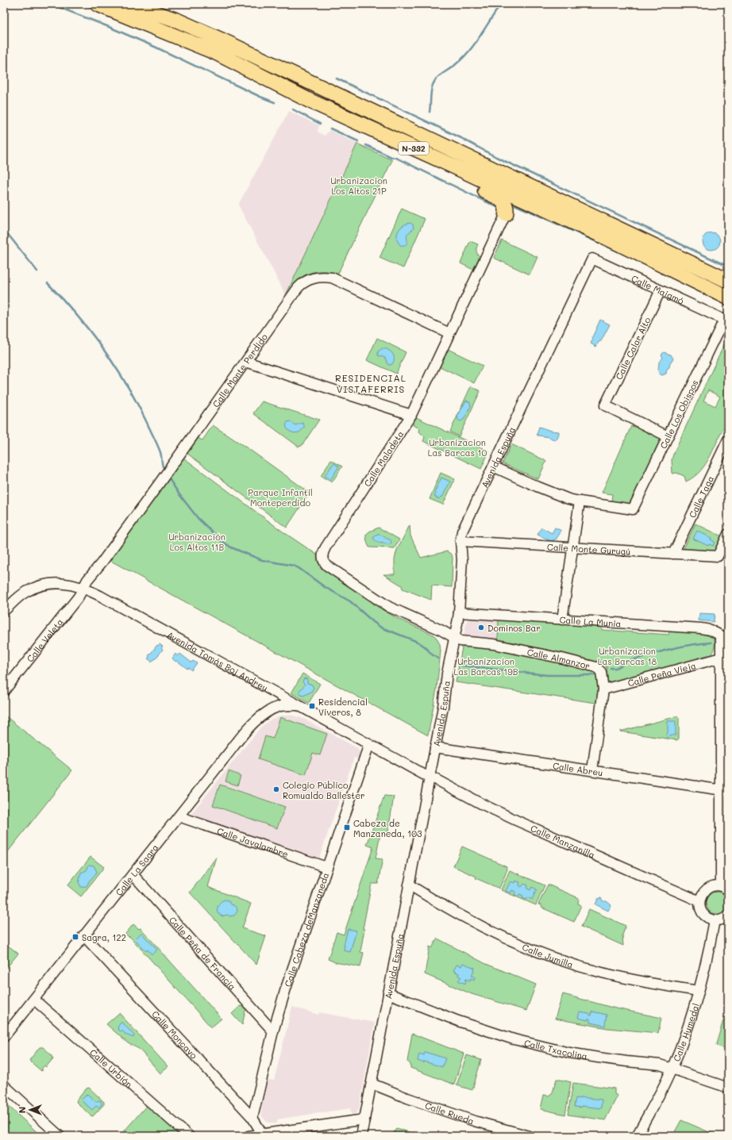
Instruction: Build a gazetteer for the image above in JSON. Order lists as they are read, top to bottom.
{
  "streets": {
    "highway": ["N-332"],
    "street": [
      "Calle Maigmó",
      "Calle Calar Alto",
      "Calle Monte Perdido",
      "Calle Los Obispos",
      "Avenida Espuña",
      "Calle Maladeta",
      "Calle Taga",
      "Calle Monte Gurugú",
      "Calle La Munia",
      "Calle Veleta",
      "Calle Almanzor",
      "Avenida Tomás Boj Andreu",
      "Calle Peña Vieja",
      "Calle Abreu",
      "Calle Manzanilla",
      "Calle Javalambre",
      "Calle La Sagra",
      "Calle Cabeza deManzaneda",
      "Calle Peña de Francia",
      "Calle Jumilla",
      "Calle Humedal",
      "Calle Moncayo",
      "Calle Txacolina",
      "Calle Urbión",
      "Calle Rueda"
    ]
  },
  "crossings": [
    ["Calle Maigmó", "Calle Calar Alto"],
    ["Calle Maigmó", "Calle Los Obispos"],
    ["Calle Maigmó", "Avenida Espuña"],
    ["Calle Calar Alto", "Calle Los Obispos"],
    ["Calle Monte Perdido", "Calle Maladeta"],
    ["Calle Monte Perdido", "Calle Veleta"],
    ["Calle Monte Perdido", "Avenida Tomás Boj Andreu"],
    ["Avenida Espuña", "Calle Maladeta"],
    ["Avenida Espuña", "Calle Monte Gurugú"],
    ["Avenida Espuña", "Calle La Munia"],
    ["Avenida Espuña", "Calle Almanzor"],
    ["Avenida Espuña", "Avenida Tomás Boj Andreu"],
    ["Avenida Espuña", "Calle Abreu"],
    ["Avenida Espuña", "Calle Manzanilla"],
    ["Avenida Espuña", "Calle Jumilla"],
    ["Avenida Espuña", "Calle Txacolina"],
    ["Avenida Espuña", "Calle Rueda"],
    ["Calle Maladeta", "Calle Almanzor"],
    ["Calle Taga", "Calle Monte Gurugú"],
    ["Calle Veleta", "Avenida Tomás Boj Andreu"],
    ["Calle Almanzor", "Calle Peña Vieja"],
    ["Calle Almanzor", "Calle Abreu"],
    ["Avenida Tomás Boj Andreu", "Calle Manzanilla"],
    ["Avenida Tomás Boj Andreu", "Calle La Sagra"],
    ["Avenida Tomás Boj Andreu", "Calle Cabeza deManzaneda"],
    ["Calle Javalambre", "Calle La Sagra"],
    ["Calle Javalambre", "Calle Cabeza deManzaneda"],
    ["Calle La Sagra", "Calle Peña de Francia"],
    ["Calle La Sagra", "Calle Moncayo"],
    ["Calle La Sagra", "Calle Urbión"],
    ["Calle Cabeza deManzaneda", "Calle Peña de Francia"],
    ["Calle Cabeza deManzaneda", "Calle Moncayo"],
    ["Calle Jumilla", "Calle Humedal"],
    ["Calle Humedal", "Calle Txacolina"]
  ],
  "districts": ["RESIDENCIAL VISTAFERRIS"],
  "parks": [
    "Urbanizacion Los Altos 21P",
    "Urbanizacion Las Barcas 10",
    "Parque Infantil Monteperdido",
    "Urbanización Los Altos 11B",
    "Urbanizacion Las Barcas 18",
    "Urbanizacion Las Barcas 19B"
  ],
  "places": {
    "other": ["Dominos Bar", "Colegio Público Romualdo Ballester"],
    "transit": ["Residencial Viveros, 8", "Cabeza de Manzaneda, 103", "Sagra, 122"]
  },
  "north": "left"
}
